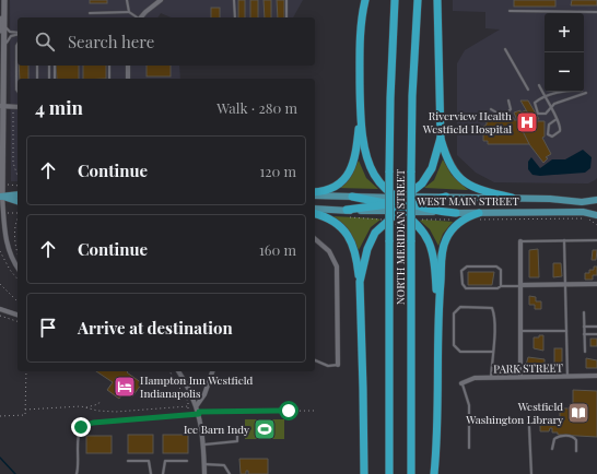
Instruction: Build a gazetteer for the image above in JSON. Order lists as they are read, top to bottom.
{
  "streets": {
    "highway": ["NORTH MERIDIAN STREET"],
    "main road": ["WEST MAIN STREET"],
    "street": ["PARK STREET"]
  },
  "places": {
    "hospital": ["Riverview Health Westfield Hospital"],
    "hotel": ["Hampton Inn Westfield Indianapolis"],
    "library": ["Westfield Washington Library"],
    "sports": ["Ice Barn Indy"]
  },
  "page": {
    "map_buttons": ["+", "−"],
    "search": "Search here",
    "heading": ["4 min", "Walk · 280 m"],
    "list": [
      ["Continue", "120 m"],
      ["Continue", "160 m"],
      "Arrive at destination"
    ]
  }
}
